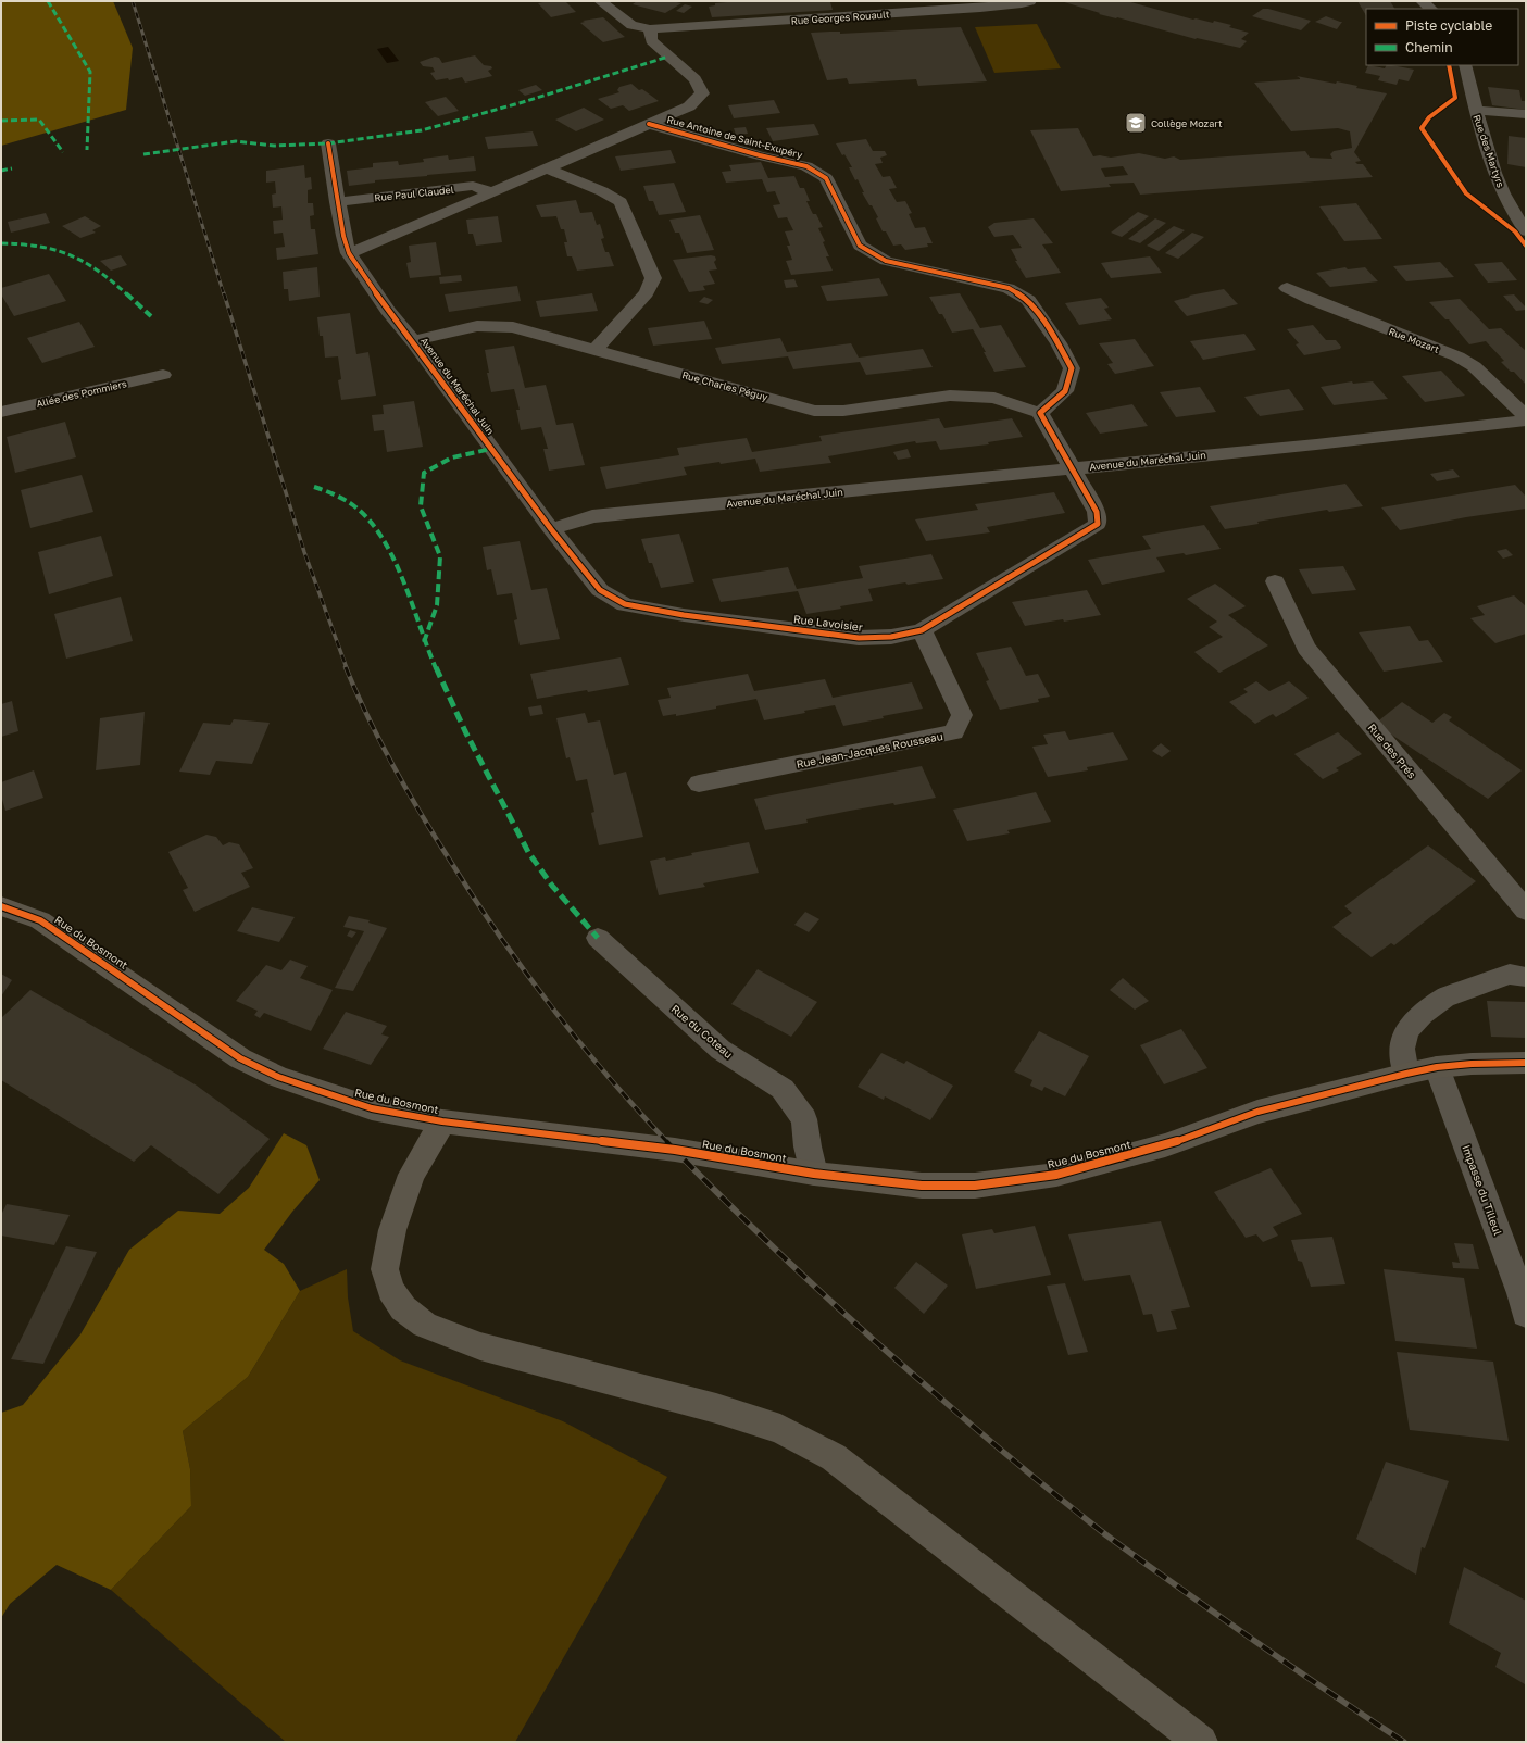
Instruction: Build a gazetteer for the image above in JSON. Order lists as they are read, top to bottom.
{
  "streets": {
    "street": [
      "Rue Georges Rouault",
      "Rue Antoine de Saint-Exupéry",
      "Rue des Martyrs",
      "Rue Paul Claudel",
      "Rue Mozart",
      "Avenue du Maréchal Juin",
      "Rue Charles Péguy",
      "Allée des Pommiers",
      "Rue Lavoisier",
      "Rue Jean-Jacques Rousseau",
      "Rue des Prés",
      "Rue du Bosmont",
      "Rue du Coteau",
      "Impasse du Tilleul"
    ]
  },
  "crossings": [
    ["Rue Antoine de Saint-Exupéry", "Rue Charles Péguy"],
    ["Rue Paul Claudel", "Avenue du Maréchal Juin"],
    ["Avenue du Maréchal Juin", "Rue Charles Péguy"],
    ["Avenue du Maréchal Juin", "Rue Lavoisier"],
    ["Rue Lavoisier", "Rue Jean-Jacques Rousseau"],
    ["Rue du Bosmont", "Rue du Coteau"],
    ["Rue du Bosmont", "Impasse du Tilleul"]
  ],
  "places": {
    "school or university": ["Collège Mozart"]
  },
  "legend": ["Piste cyclable", "Chemin"]
}
